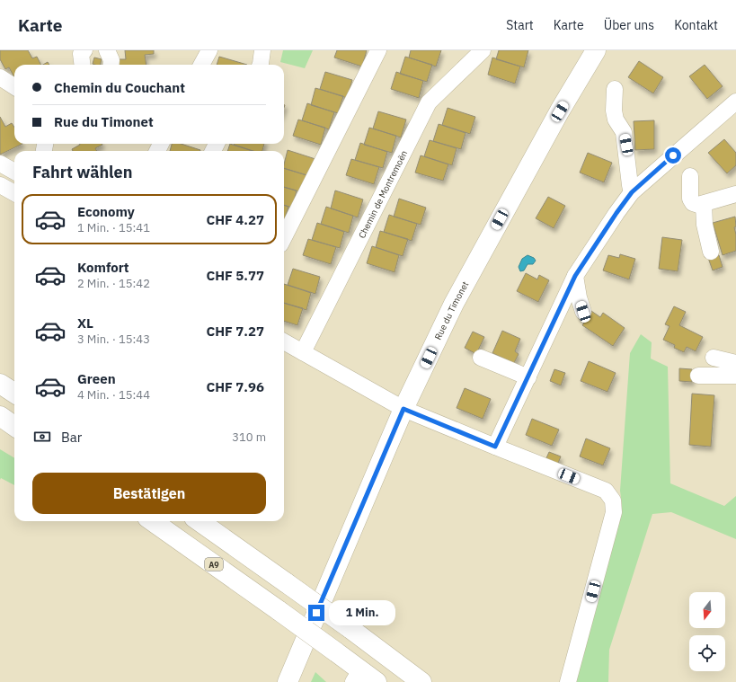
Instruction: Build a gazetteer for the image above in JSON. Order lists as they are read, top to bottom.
{
  "streets": {
    "main road": ["Rue du Timonet", "A9"],
    "street": ["Chemin de Montremoën"]
  },
  "north": "bottom",
  "page": {
    "header": "Karte",
    "nav": [
      "Start",
      "Karte",
      "Über uns",
      "Kontakt"
    ],
    "banner": ["Chemin du Couchant", "Rue du Timonet"],
    "heading": "Fahrt wählen",
    "list": [
      {
        "name": "Economy",
        "note": "1 Min. · 15:41",
        "value": "CHF 4.27"
      },
      {
        "name": "Komfort",
        "note": "2 Min. · 15:42",
        "value": "CHF 5.77"
      },
      {
        "name": "XL",
        "note": "3 Min. · 15:43",
        "value": "CHF 7.27"
      },
      {
        "name": "Green",
        "note": "4 Min. · 15:44",
        "value": "CHF 7.96"
      }
    ],
    "pay": ["Bar", "310 m"],
    "buttons": "Bestätigen",
    "bubble": "1 Min."
  }
}
